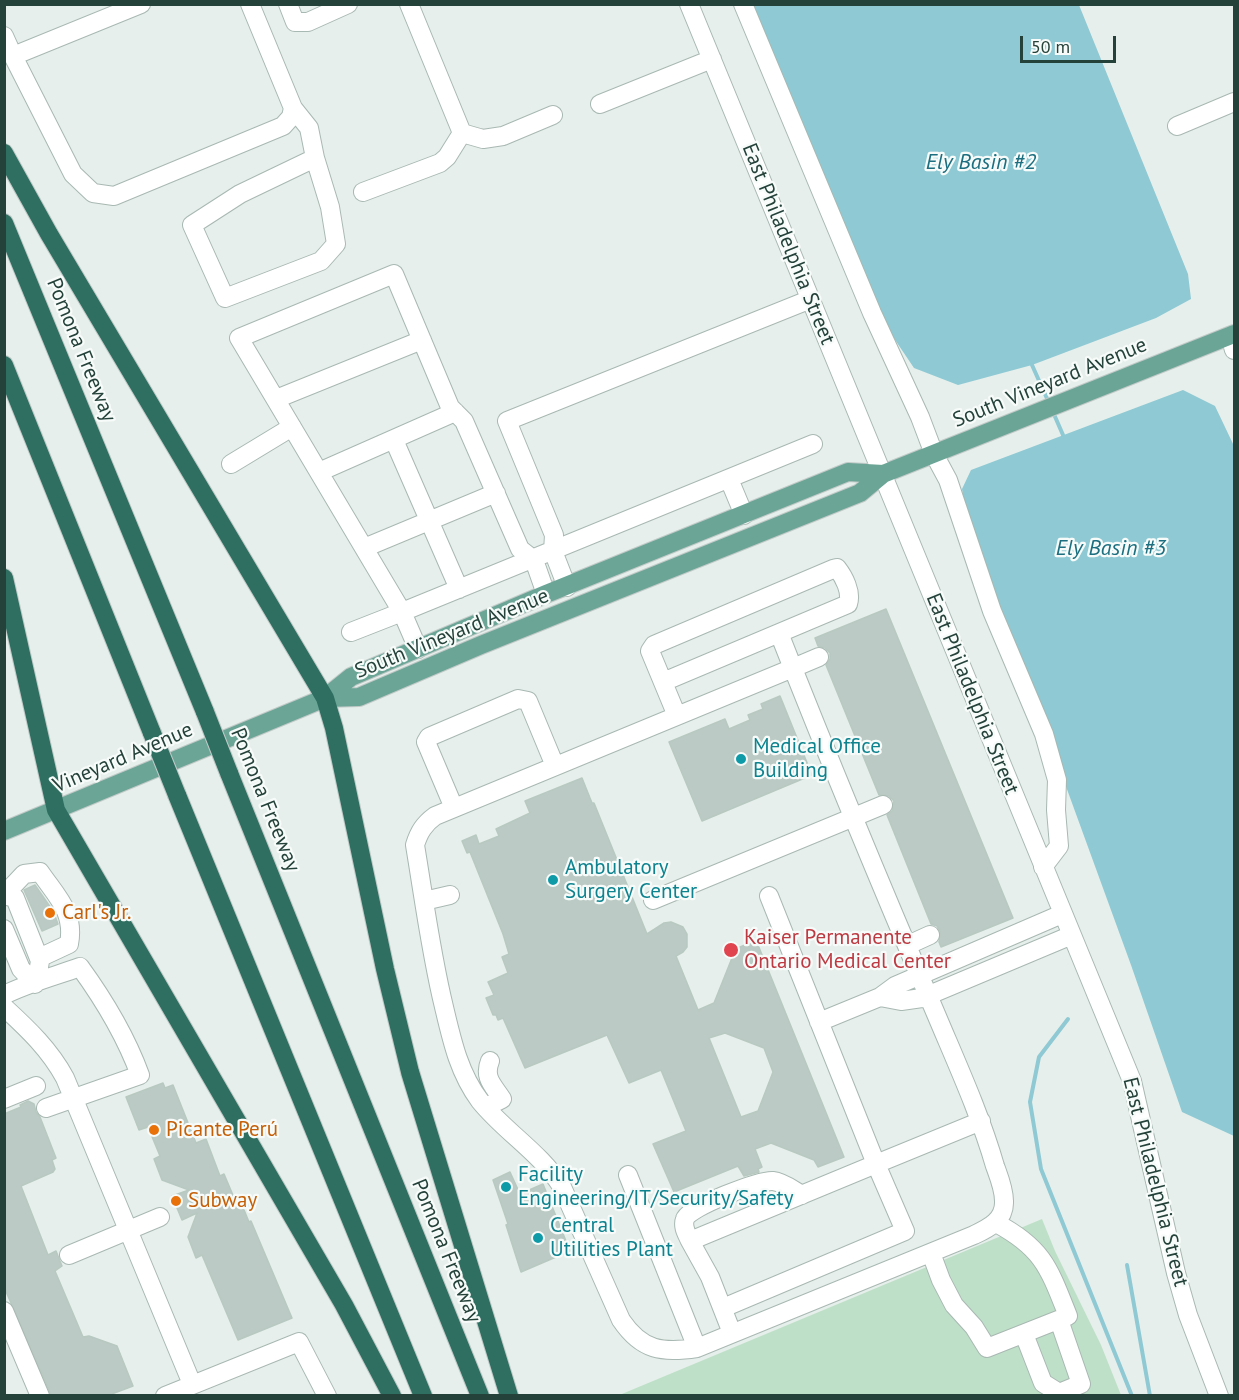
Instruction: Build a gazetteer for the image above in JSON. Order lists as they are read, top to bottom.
{
  "streets": {
    "highway": ["Pomona Freeway"],
    "main road": ["South Vineyard Avenue", "Vineyard Avenue"],
    "street": ["East Philadelphia Street"]
  },
  "crossings": [
    ["East Philadelphia Street", "South Vineyard Avenue"],
    ["South Vineyard Avenue", "Vineyard Avenue"]
  ],
  "water": ["Ely Basin #2", "Ely Basin #3"],
  "places": [
    "Medical Office Building",
    "Ambulatory Surgery Center",
    "Carl's Jr.",
    "Kaiser Permanente Ontario Medical Center",
    "Picante Perú",
    "Facility Engineering/IT/Security/Safety",
    "Subway",
    "Central Utilities Plant"
  ],
  "scale_bar": "50 m"
}
